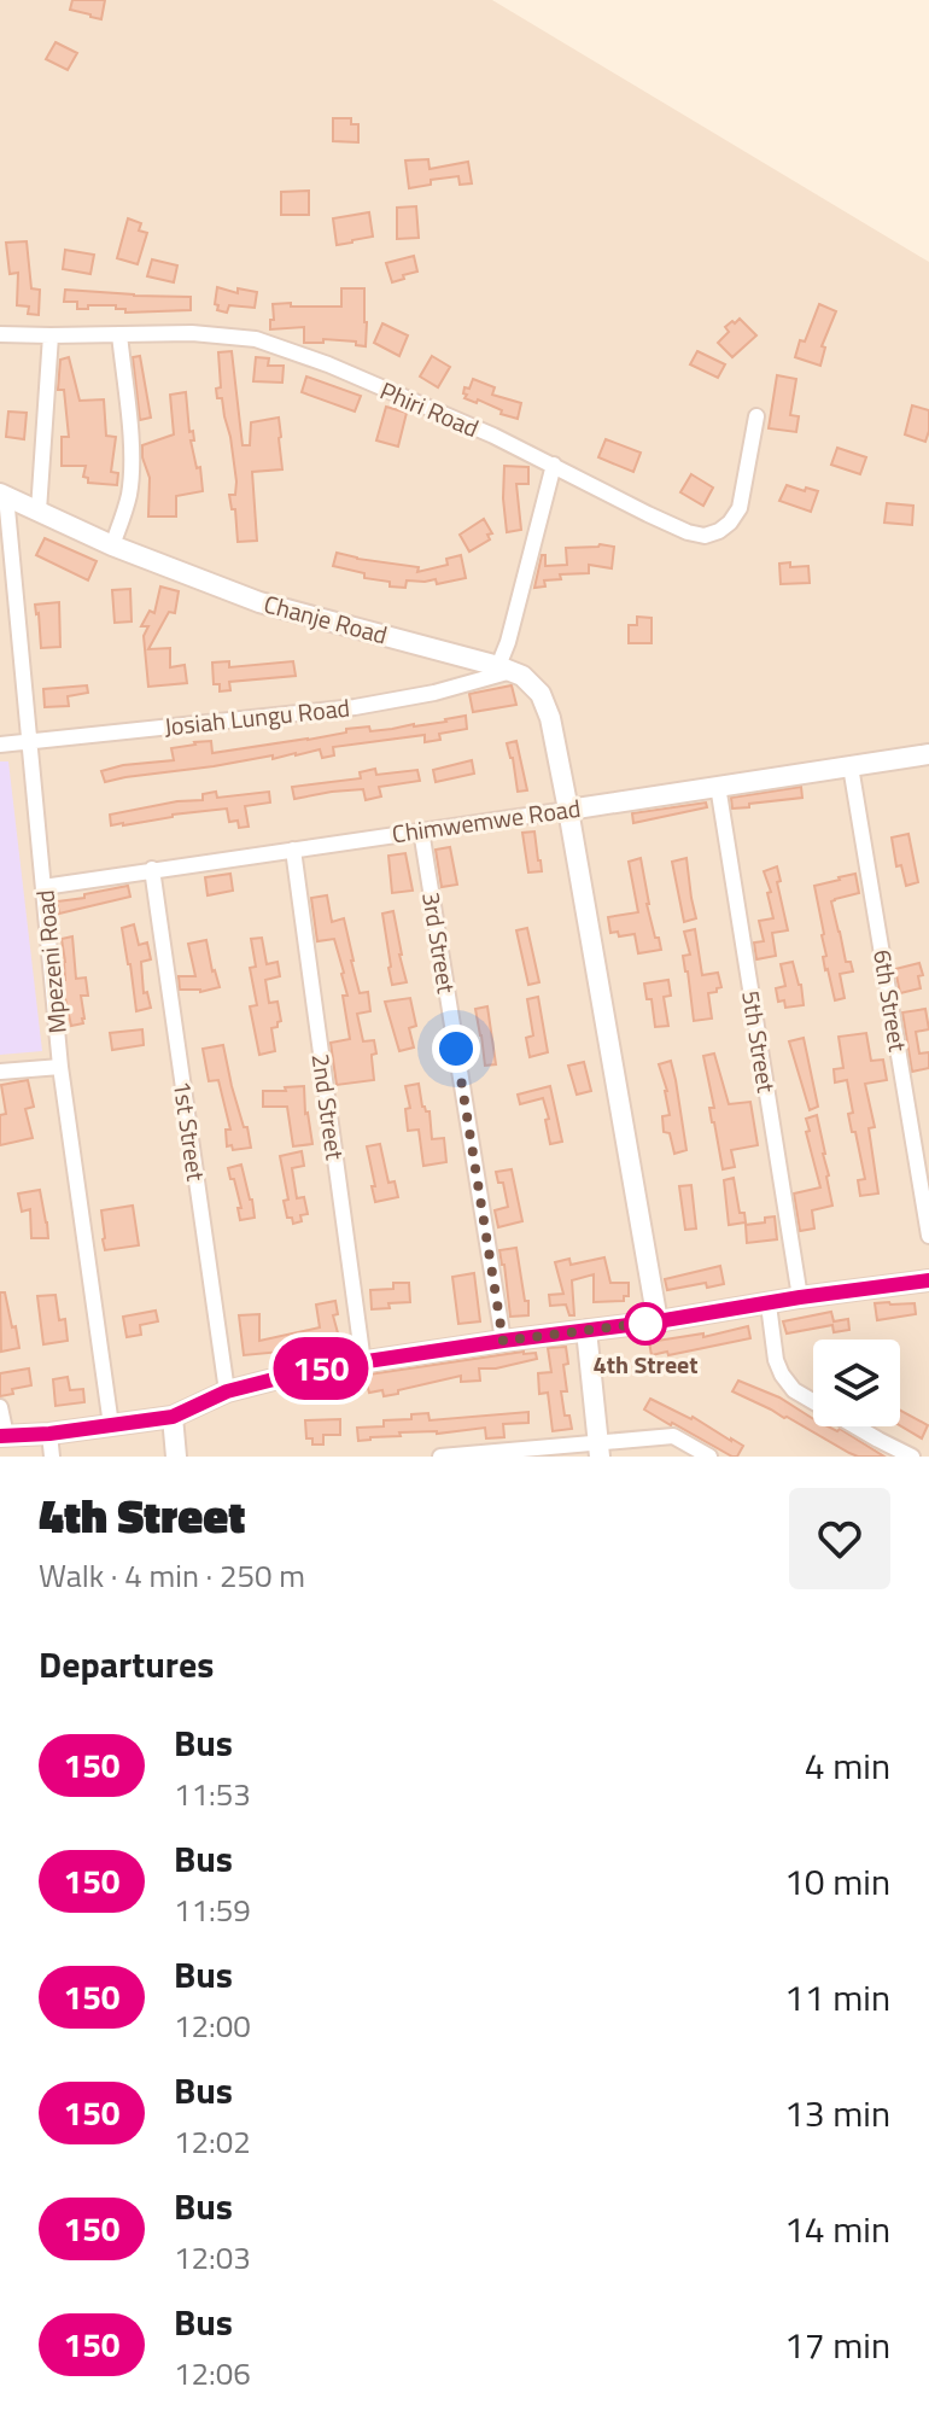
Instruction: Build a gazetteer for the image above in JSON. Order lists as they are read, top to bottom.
{
  "streets": {
    "street": [
      "Phiri Road",
      "Chanje Road",
      "Josiah Lungu Road",
      "Chimwemwe Road",
      "3rd Street",
      "Mpezeni Road",
      "6th Street",
      "5th Street",
      "2nd Street",
      "1st Street"
    ]
  },
  "crossings": [
    ["Chanje Road", "Josiah Lungu Road"],
    ["Chanje Road", "Chimwemwe Road"],
    ["Chanje Road", "Mpezeni Road"],
    ["Josiah Lungu Road", "Mpezeni Road"],
    ["Chimwemwe Road", "3rd Street"],
    ["Chimwemwe Road", "Mpezeni Road"],
    ["Chimwemwe Road", "6th Street"],
    ["Chimwemwe Road", "5th Street"],
    ["Chimwemwe Road", "2nd Street"],
    ["Chimwemwe Road", "1st Street"]
  ],
  "places": ["4th Street"],
  "lines": ["bus line 150"],
  "page": {
    "on_map": "150",
    "heading": [
      ["4th Street", "Walk · 4 min · 250 m"],
      "Departures"
    ],
    "list": [
      {
        "mark": "150",
        "name": "Bus",
        "note": "11:53",
        "value": "4 min"
      },
      {
        "mark": "150",
        "name": "Bus",
        "note": "11:59",
        "value": "10 min"
      },
      {
        "mark": "150",
        "name": "Bus",
        "note": "12:00",
        "value": "11 min"
      },
      {
        "mark": "150",
        "name": "Bus",
        "note": "12:02",
        "value": "13 min"
      },
      {
        "mark": "150",
        "name": "Bus",
        "note": "12:03",
        "value": "14 min"
      },
      {
        "mark": "150",
        "name": "Bus",
        "note": "12:06",
        "value": "17 min"
      }
    ]
  }
}
